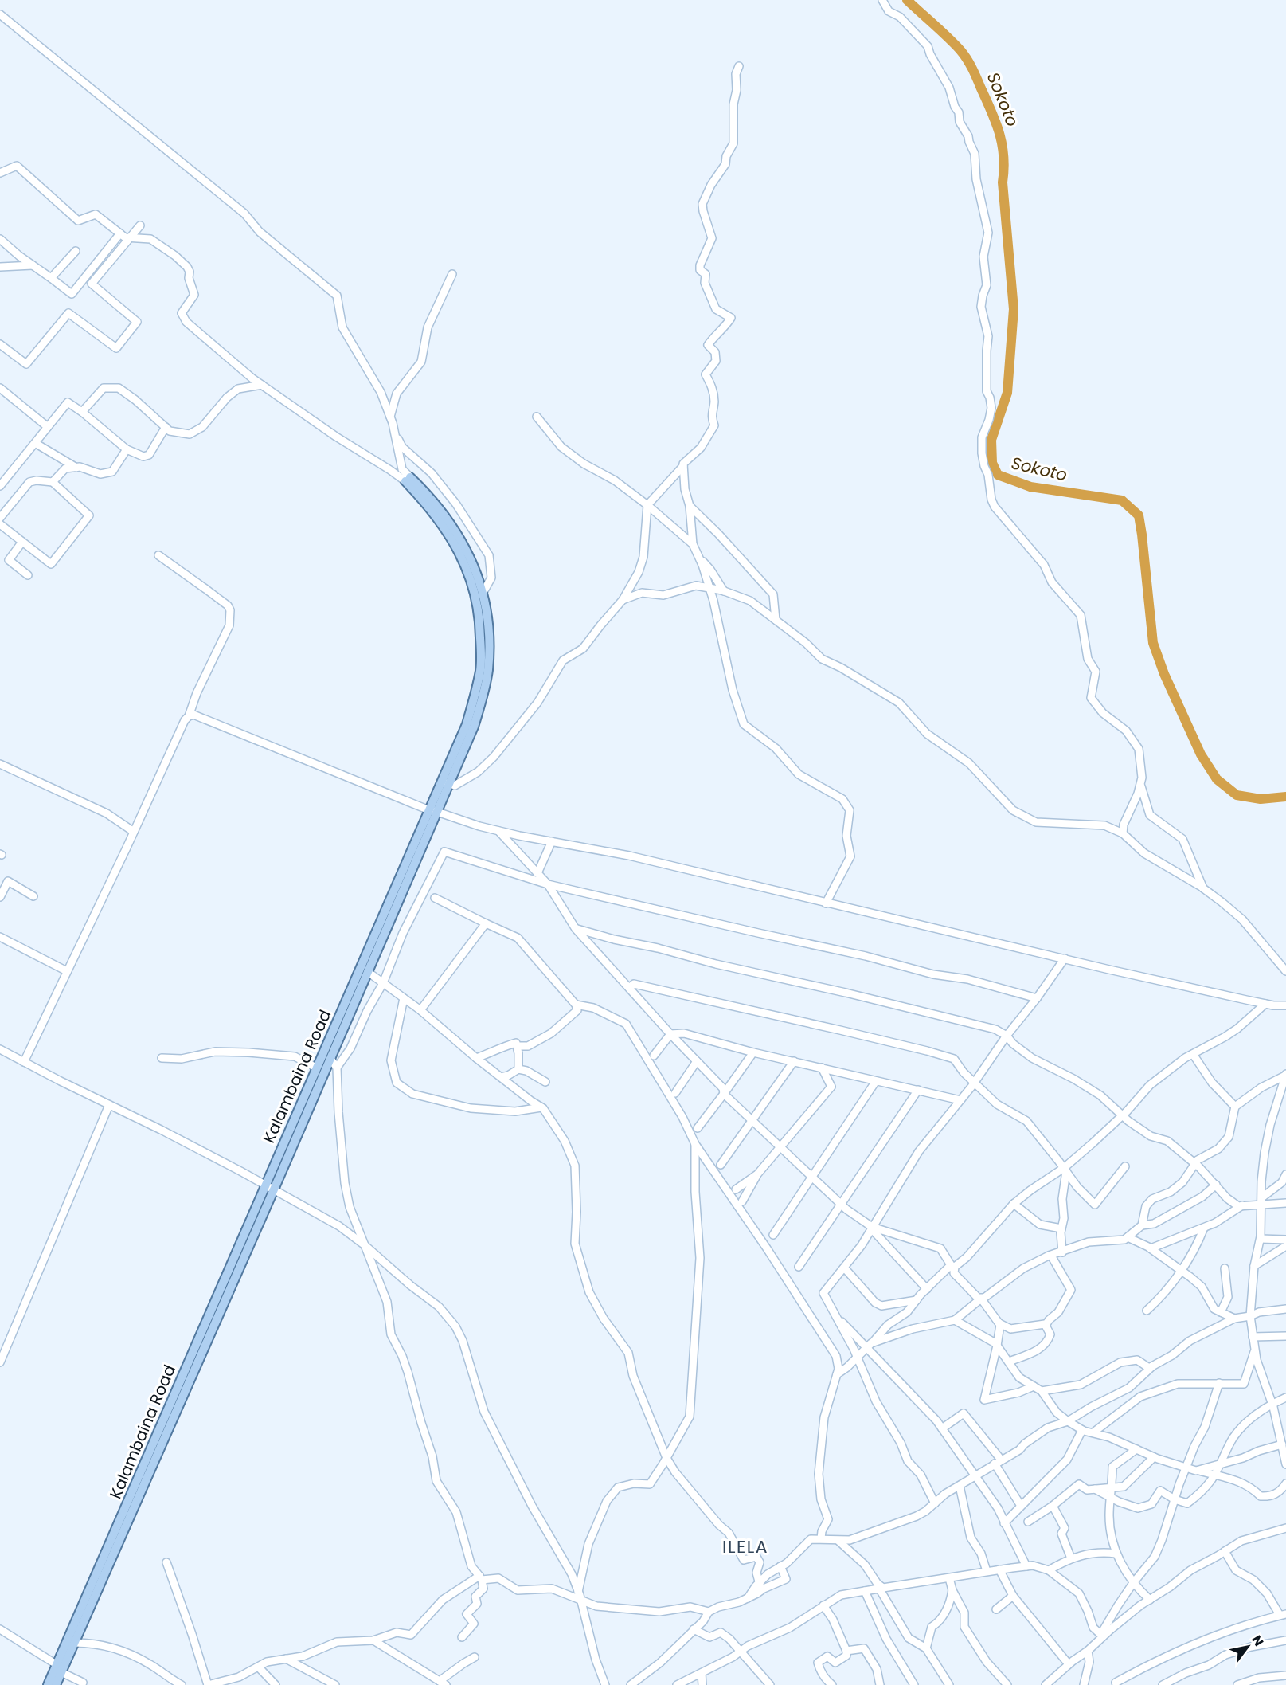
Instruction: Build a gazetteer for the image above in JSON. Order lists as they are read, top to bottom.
{
  "streets": {
    "main road": ["Kalambaina Road"]
  },
  "districts": ["ILELA"],
  "water": ["Sokoto"],
  "north": "top right"
}
